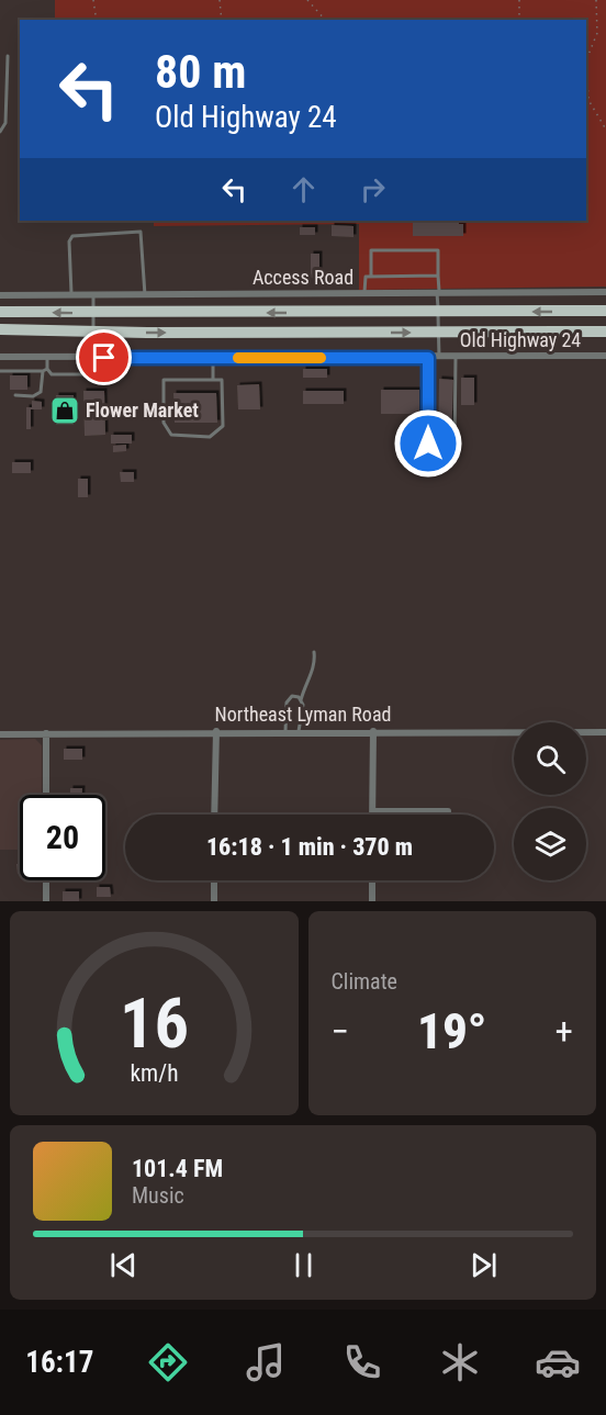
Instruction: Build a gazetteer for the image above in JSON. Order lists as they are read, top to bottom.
{
  "streets": {
    "street": ["Access Road", "Old Highway 24", "Northeast Lyman Road"]
  },
  "places": {
    "shop": ["Flower Market"]
  },
  "page": {
    "turn": ["80 m", "Old Highway 24"],
    "limit": "20",
    "trip": "16:18 · 1 min · 370 m",
    "tile": "Climate",
    "heat": ["−", "19°", "+"],
    "song": ["101.4 FM", "Music"],
    "tabs": "16:17",
    "gauge": ["16", "km/h"]
  }
}
